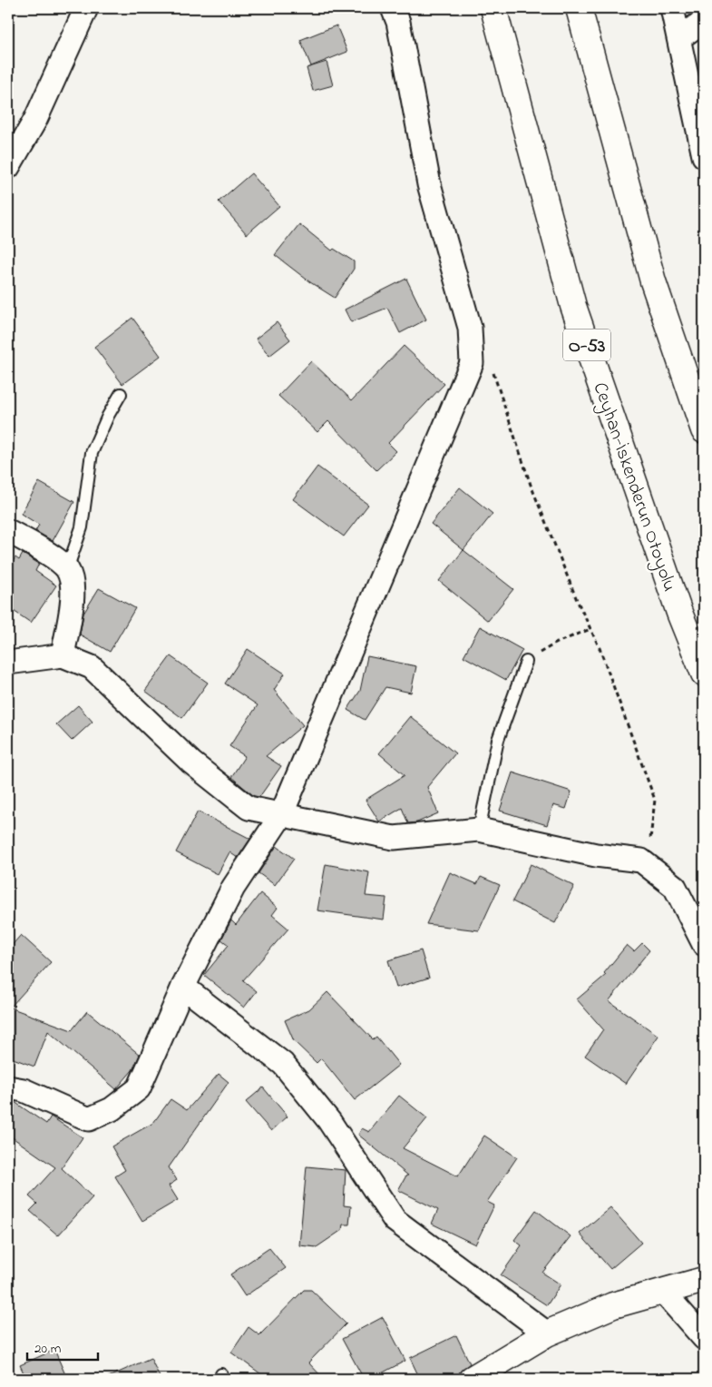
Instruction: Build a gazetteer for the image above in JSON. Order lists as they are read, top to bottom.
{
  "streets": {
    "main road": ["O-53", "Ceyhan-İskenderun Otoyolu"]
  },
  "scale_bar": "20 m"
}
